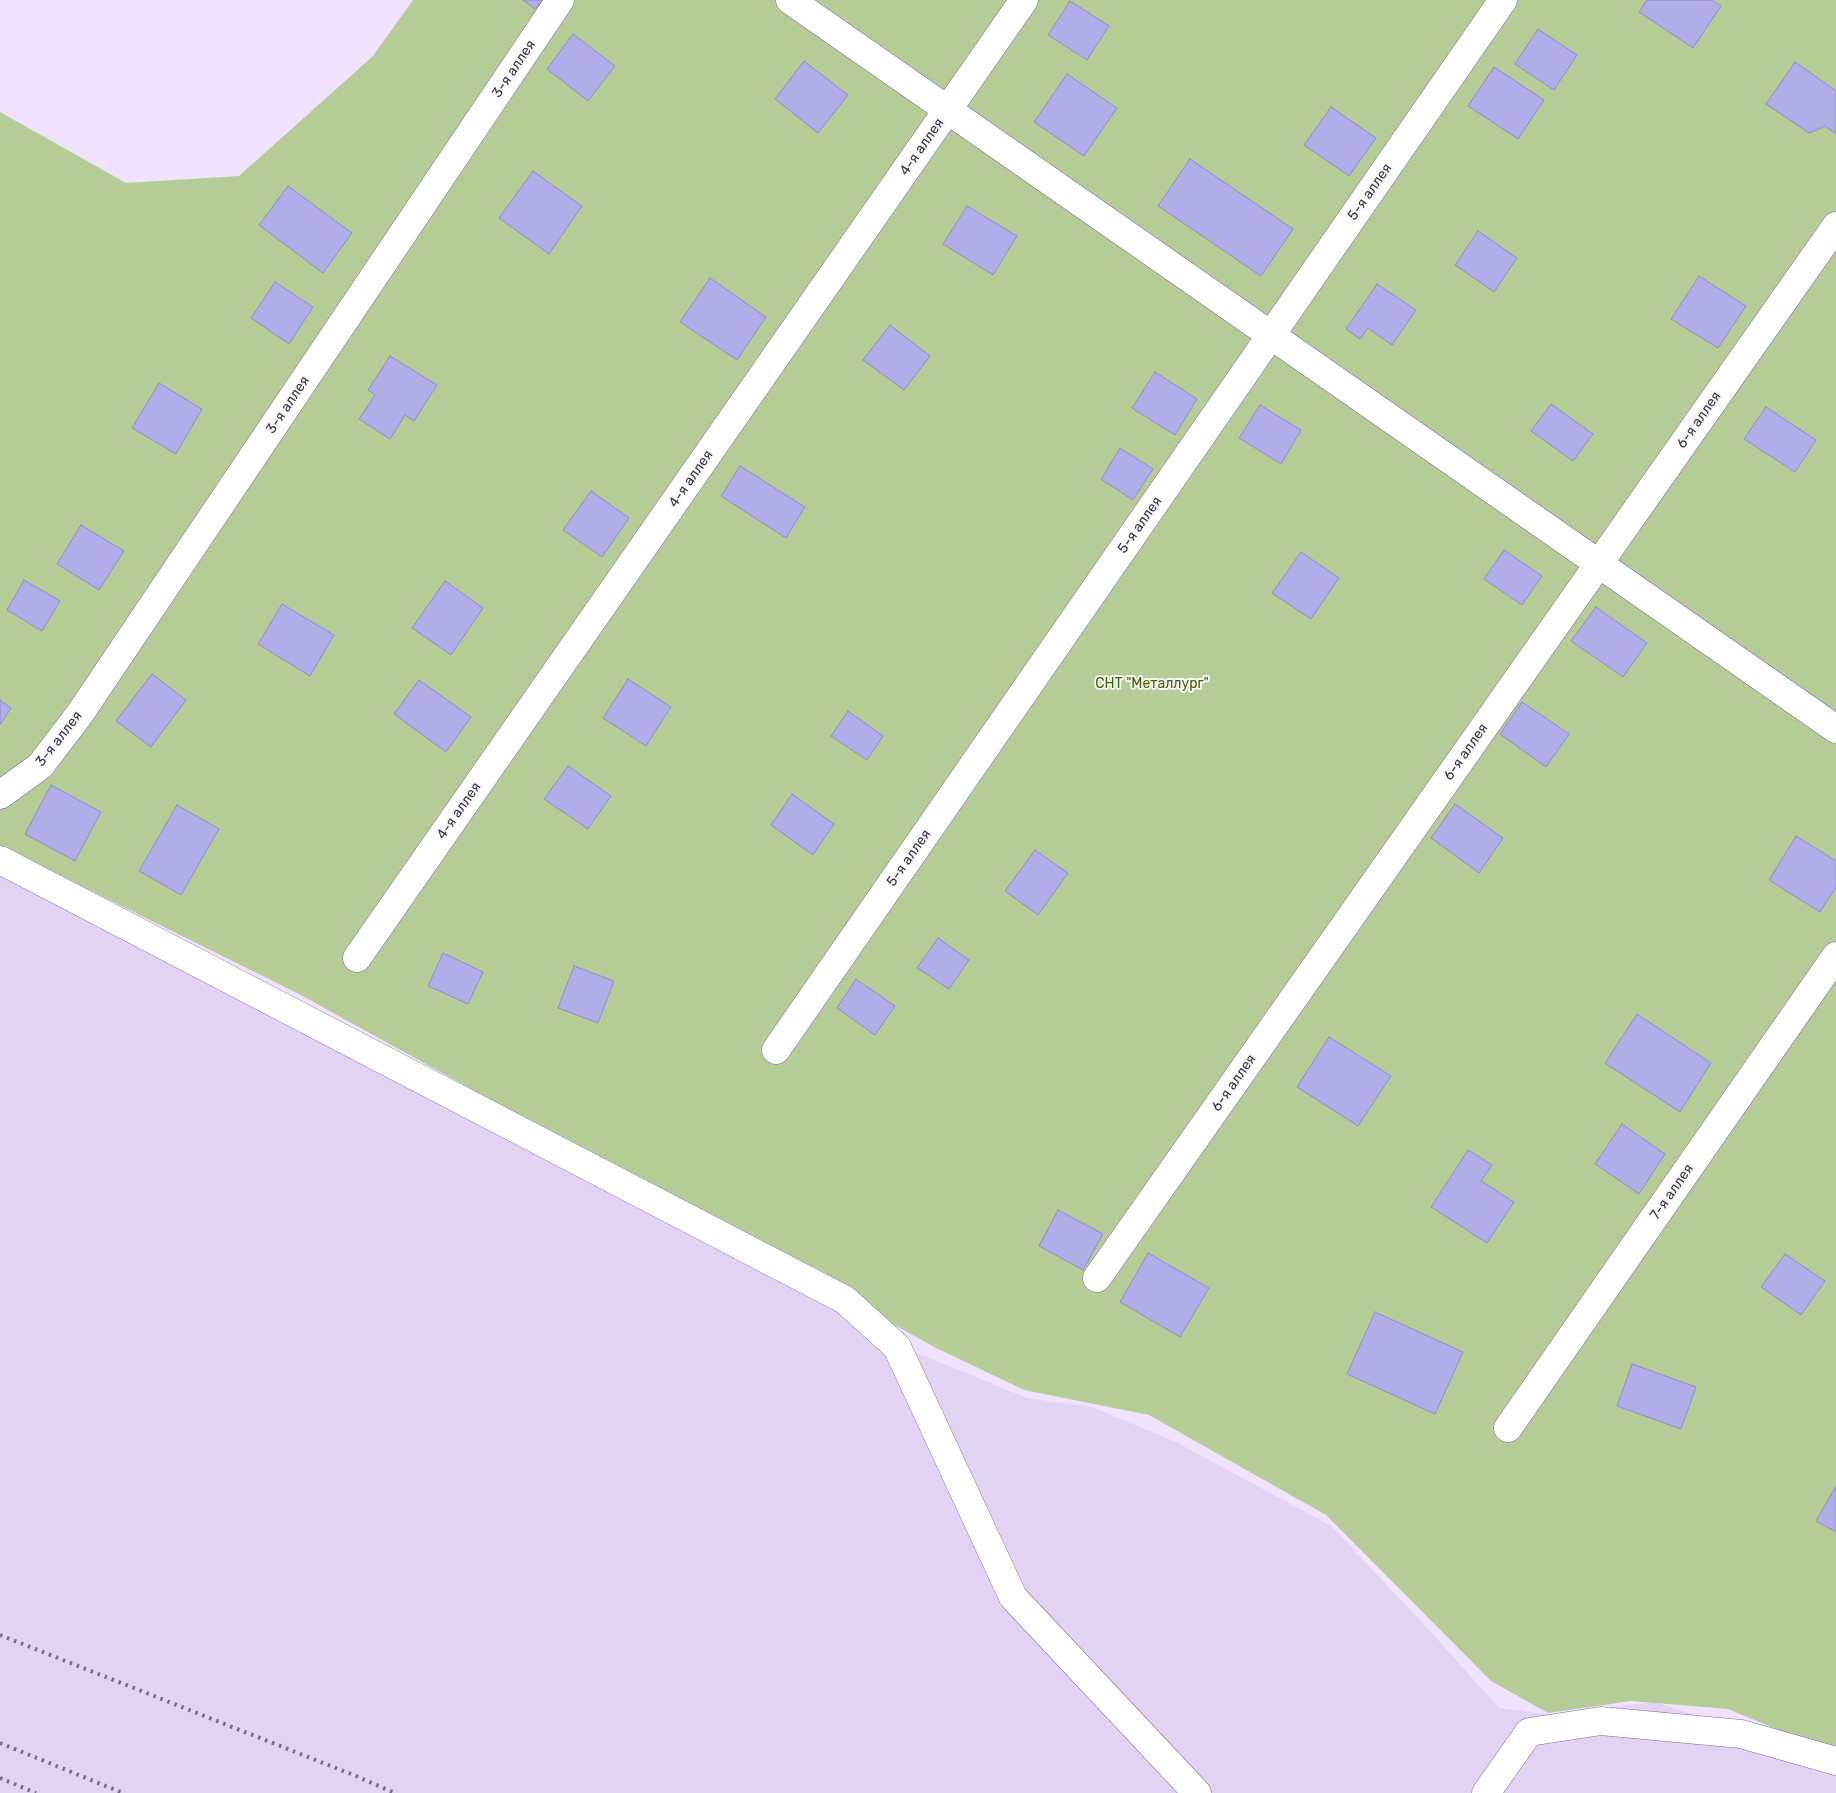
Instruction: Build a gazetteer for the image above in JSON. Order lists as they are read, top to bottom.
{
  "streets": {
    "street": [
      "3-я аллея",
      "4-я аллея",
      "5-я аллея",
      "6-я аллея",
      "7-я аллея"
    ]
  },
  "parks": ["СНТ \"Металлург\""]
}
